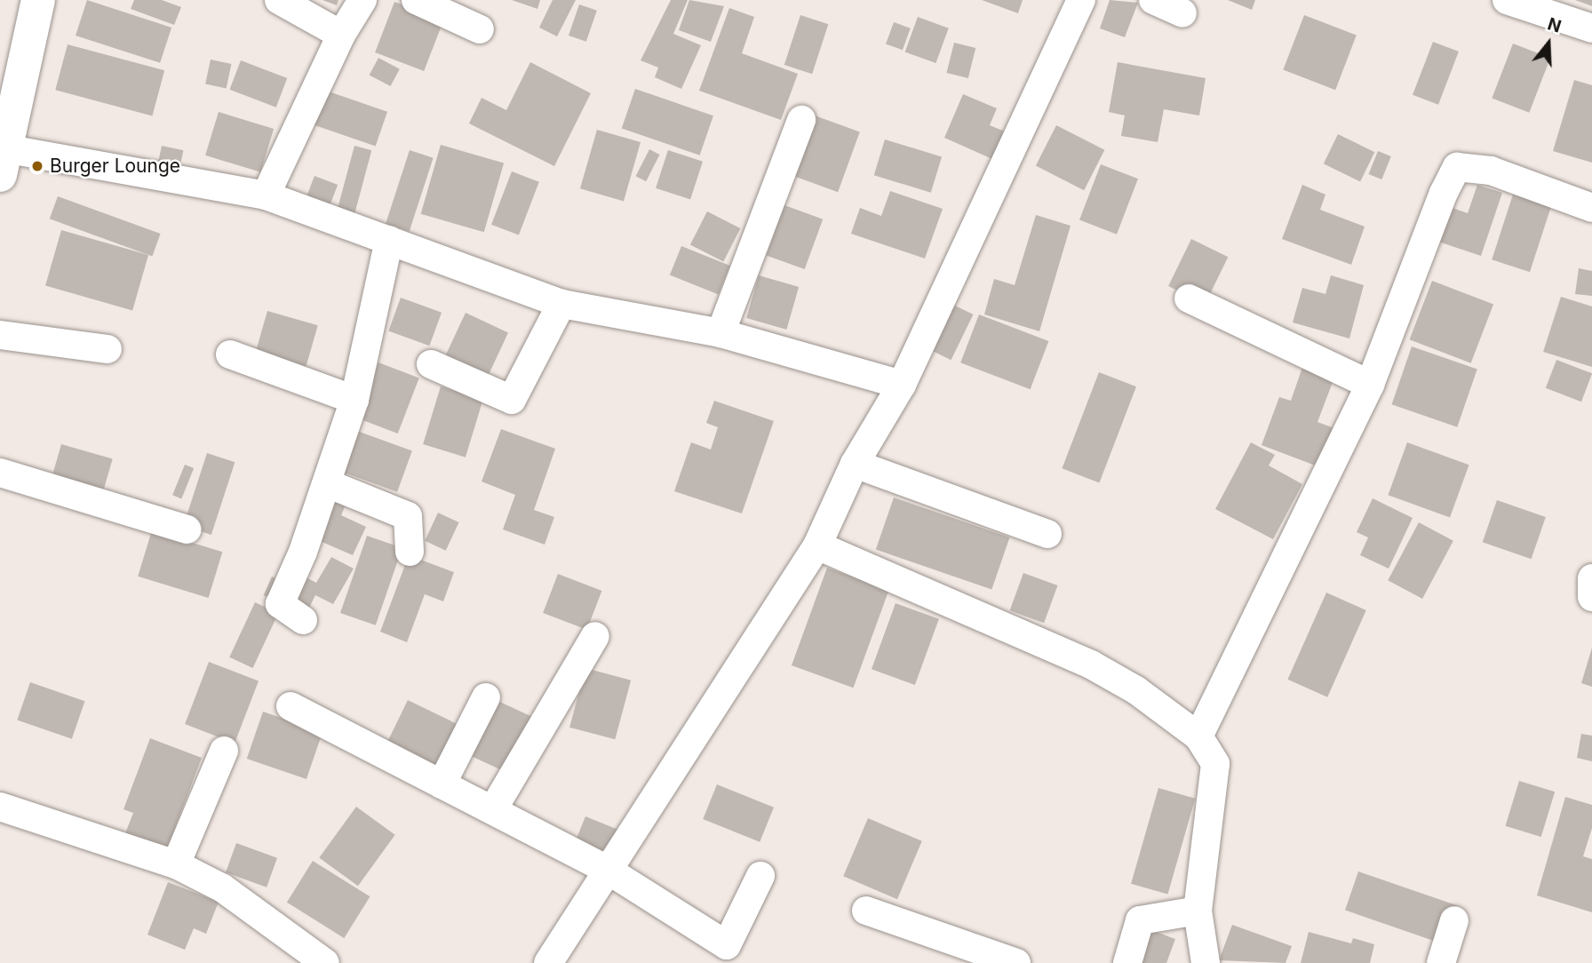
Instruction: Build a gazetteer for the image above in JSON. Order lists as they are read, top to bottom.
{
  "places": ["Burger Lounge"],
  "north": "top"
}
